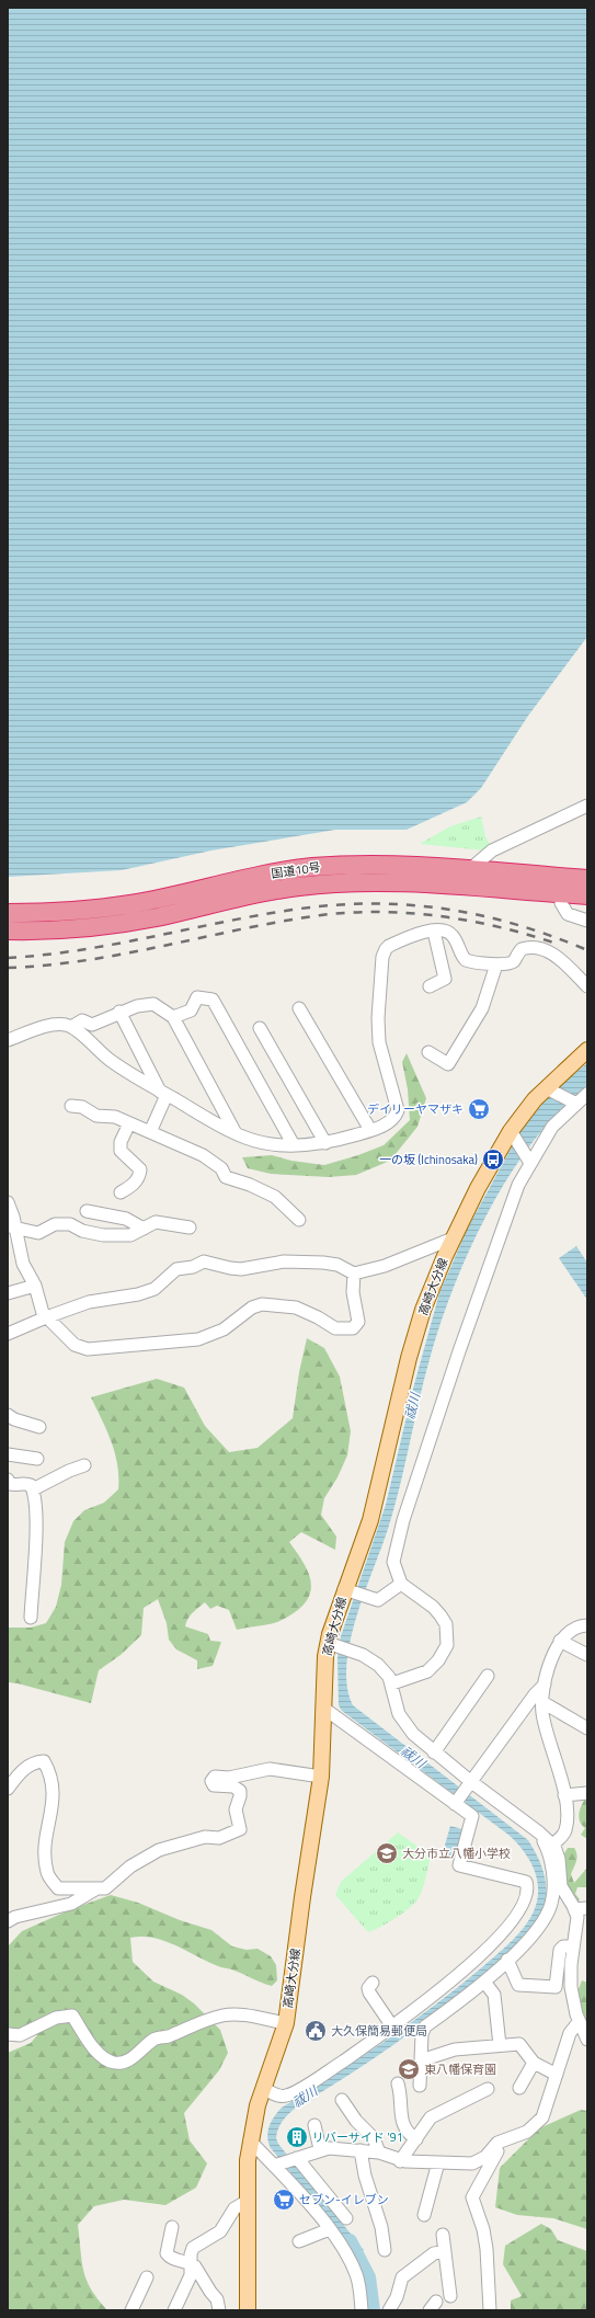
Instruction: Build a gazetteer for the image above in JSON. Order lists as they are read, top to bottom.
{
  "streets": {
    "highway": ["国道10号"],
    "main road": ["高崎大分線"]
  },
  "water": ["祓川"],
  "places": {
    "supermarket": ["デイリーヤマザキ", "セブン-イレブン"],
    "bus stop": ["一の坂 (Ichinosaka)"],
    "school or university": ["大分市立八幡小学校", "東八幡保育園"],
    "public building": ["大久保簡易郵便局"],
    "building": ["リバーサイド '91"]
  }
}
